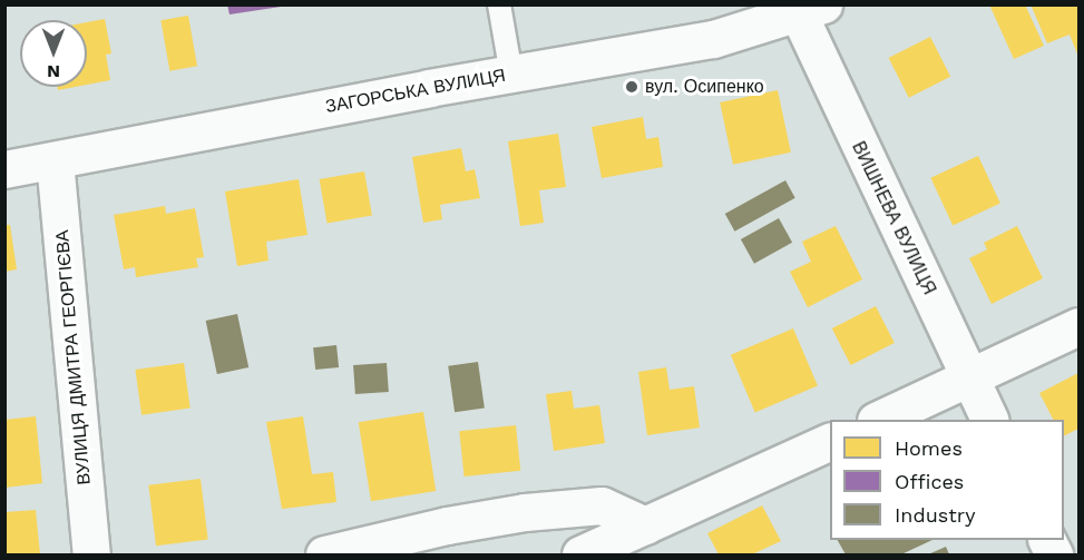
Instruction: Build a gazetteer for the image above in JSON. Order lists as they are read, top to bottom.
{
  "streets": {
    "street": ["ЗАГОРСЬКА ВУЛИЦЯ", "ВИШНЕВА ВУЛИЦЯ", "ВУЛИЦЯ ДМИТРА ГЕОРГІЄВА"]
  },
  "crossings": [
    ["ЗАГОРСЬКА ВУЛИЦЯ", "ВИШНЕВА ВУЛИЦЯ"],
    ["ЗАГОРСЬКА ВУЛИЦЯ", "ВУЛИЦЯ ДМИТРА ГЕОРГІЄВА"]
  ],
  "places": ["вул. Осипенко"],
  "legend": ["Homes", "Offices", "Industry"],
  "north": "bottom"
}
